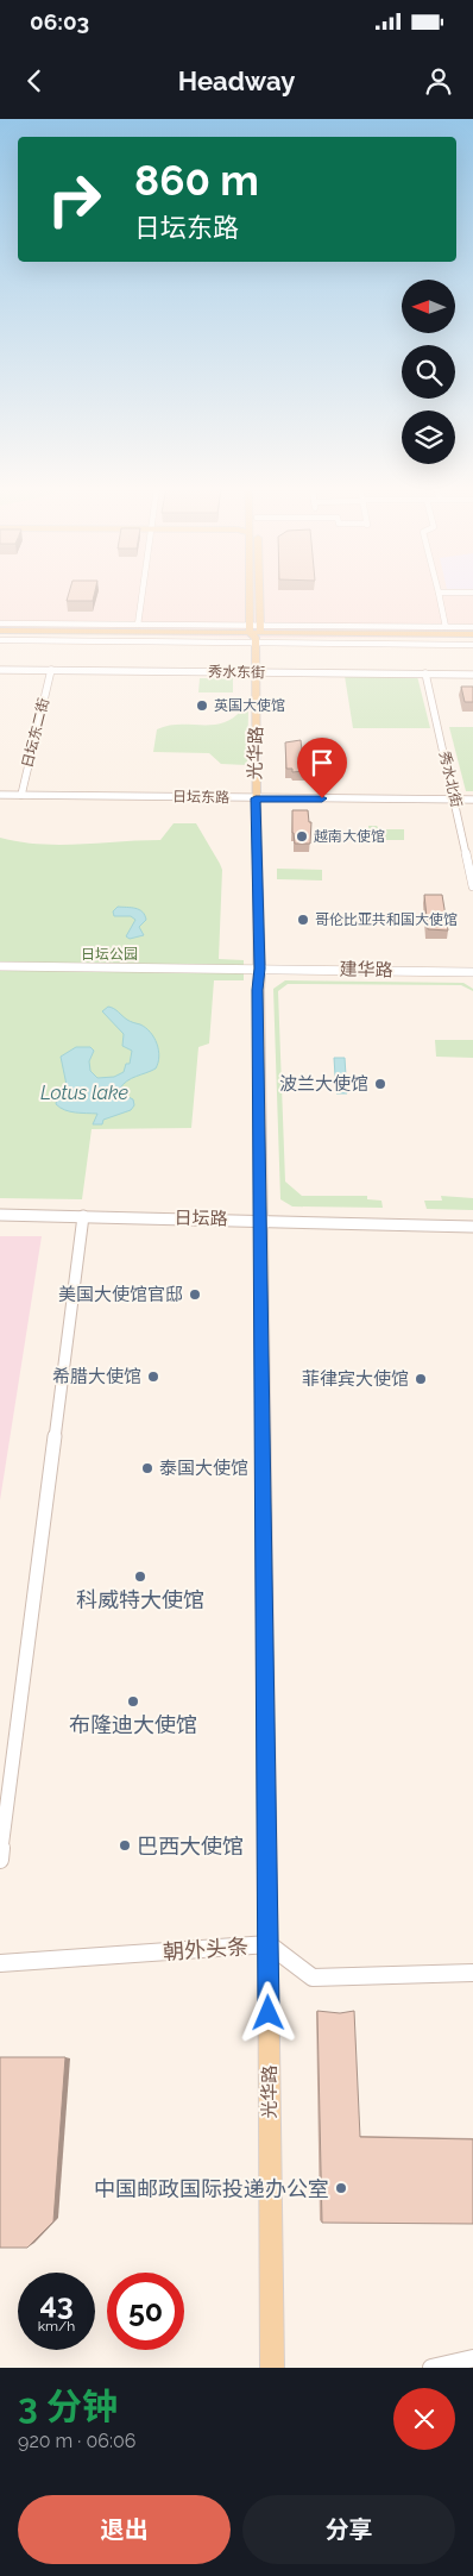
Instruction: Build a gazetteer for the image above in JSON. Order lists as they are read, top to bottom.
{
  "streets": {
    "main road": ["光华路"],
    "street": [
      "秀水东街",
      "日坛东二街",
      "秀水北街",
      "日坛东路",
      "建华路",
      "日坛路",
      "朝外头条"
    ]
  },
  "crossings": [
    ["秀水东街", "日坛东二街"],
    ["秀水东街", "光华路"],
    ["秀水东街", "秀水北街"],
    ["日坛东二街", "日坛东路"],
    ["光华路", "日坛东路"],
    ["光华路", "建华路"],
    ["光华路", "日坛路"],
    ["光华路", "朝外头条"],
    ["秀水北街", "日坛东路"]
  ],
  "water": ["Lotus lake"],
  "parks": ["日坛公园"],
  "places": [
    "英国大使馆",
    "越南大使馆",
    "哥伦比亚共和国大使馆",
    "波兰大使馆",
    "美国大使馆官邸",
    "希腊大使馆",
    "菲律宾大使馆",
    "泰国大使馆",
    "科威特大使馆",
    "布隆迪大使馆",
    "巴西大使馆",
    "中国邮政国际投递办公室"
  ],
  "north": "left",
  "page": {
    "status": "06:03",
    "header": "Headway",
    "turn": ["860 m", "日坛东路"],
    "speed": "43 km/h",
    "limit": "50",
    "heading": ["3 分钟", "920 m · 06:06"],
    "buttons": ["退出", "分享"]
  }
}
